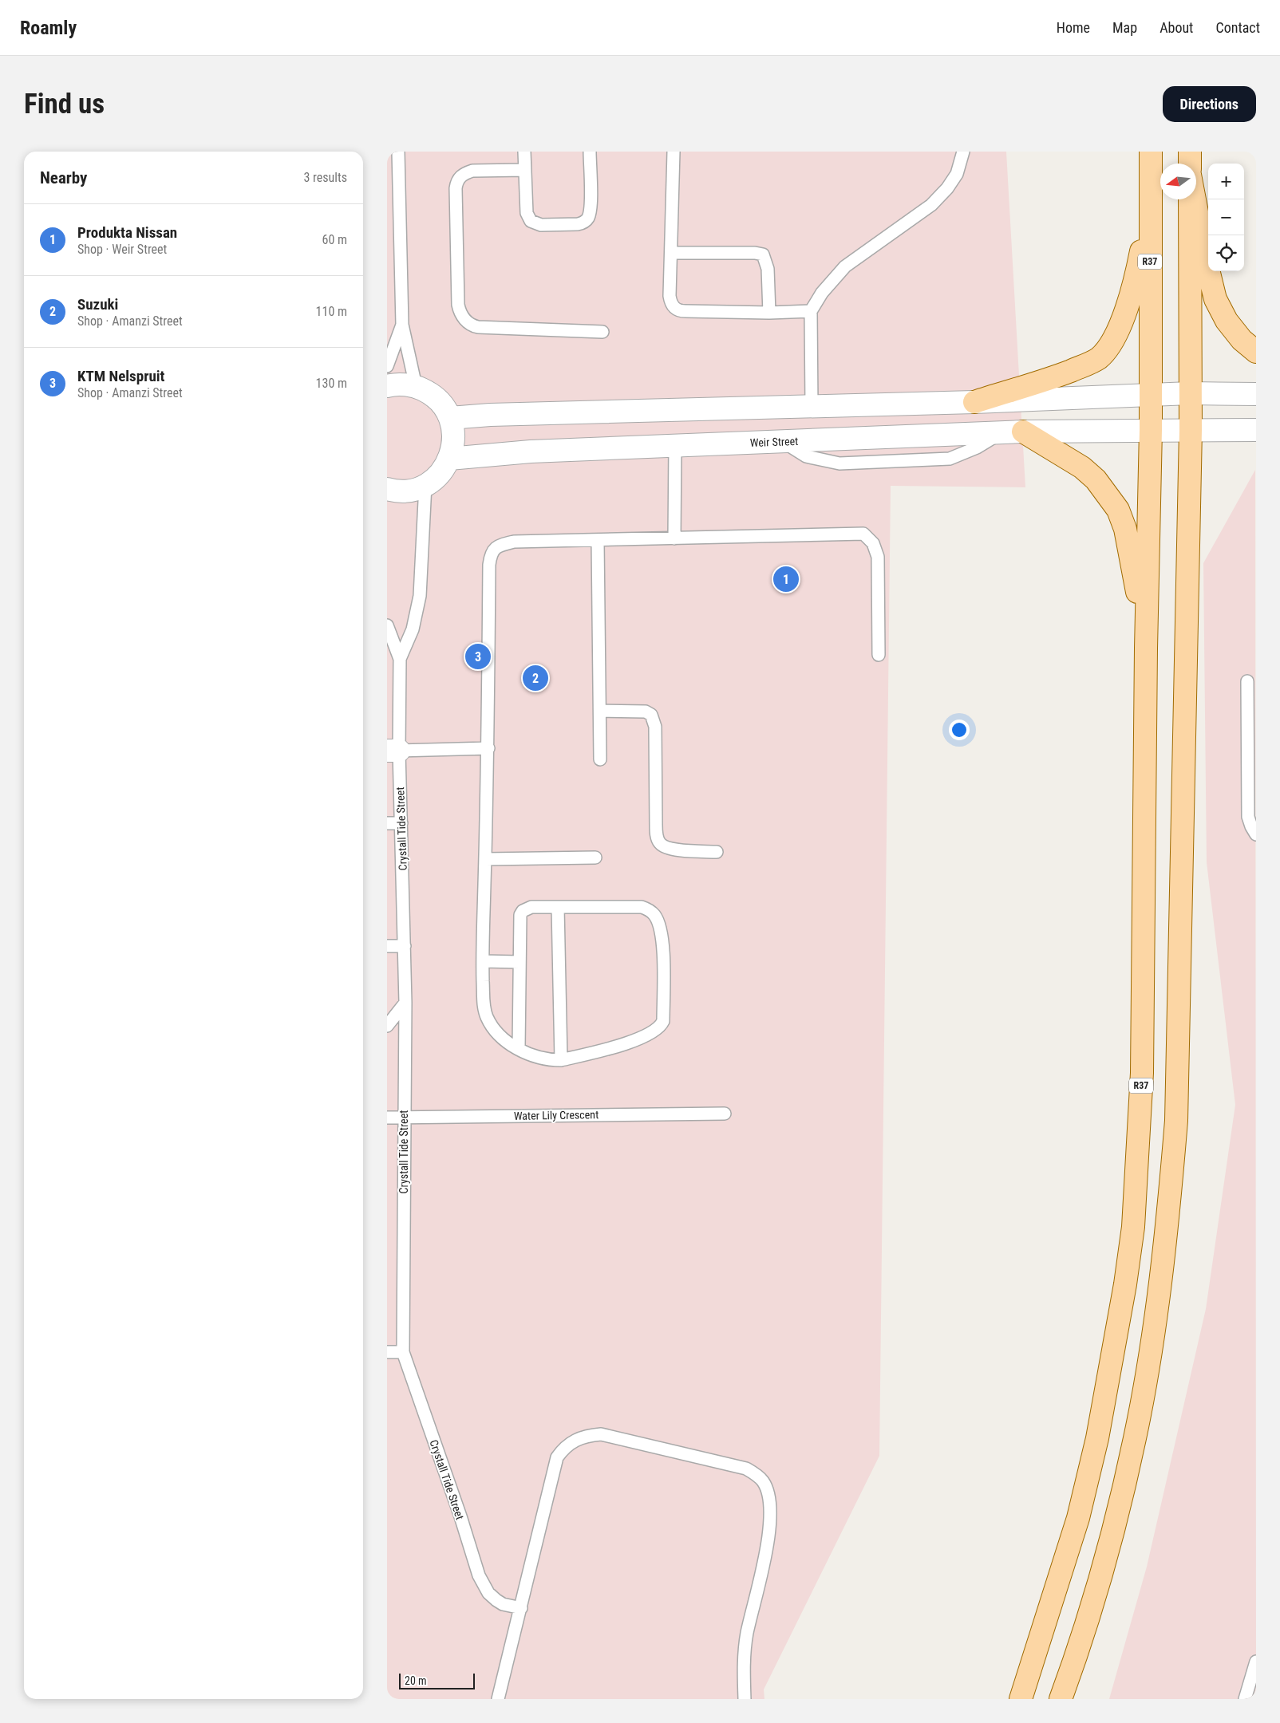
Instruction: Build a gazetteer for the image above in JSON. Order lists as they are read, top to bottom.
{
  "streets": {
    "main road": ["R37"],
    "street": ["Weir Street"],
    "lane": ["Crystall Tide Street", "Water Lily Crescent"]
  },
  "crossings": [
    ["R37", "Weir Street"],
    ["Crystall Tide Street", "Water Lily Crescent"]
  ],
  "scale_bar": "20 m",
  "north": "left",
  "page": {
    "header": "Roamly",
    "nav": [
      "Home",
      "Map",
      "About",
      "Contact"
    ],
    "buttons": "Directions",
    "title": "Find us",
    "heading": ["Nearby", "3 results"],
    "map_buttons": ["+", "−"],
    "list": [
      {
        "mark": "1",
        "name": "Produkta Nissan",
        "note": "Shop · Weir Street",
        "value": "60 m"
      },
      {
        "mark": "2",
        "name": "Suzuki",
        "note": "Shop · Amanzi Street",
        "value": "110 m"
      },
      {
        "mark": "3",
        "name": "KTM Nelspruit",
        "note": "Shop · Amanzi Street",
        "value": "130 m"
      }
    ],
    "pins": ["1", "3", "2"],
    "scale": "20 m"
  }
}
